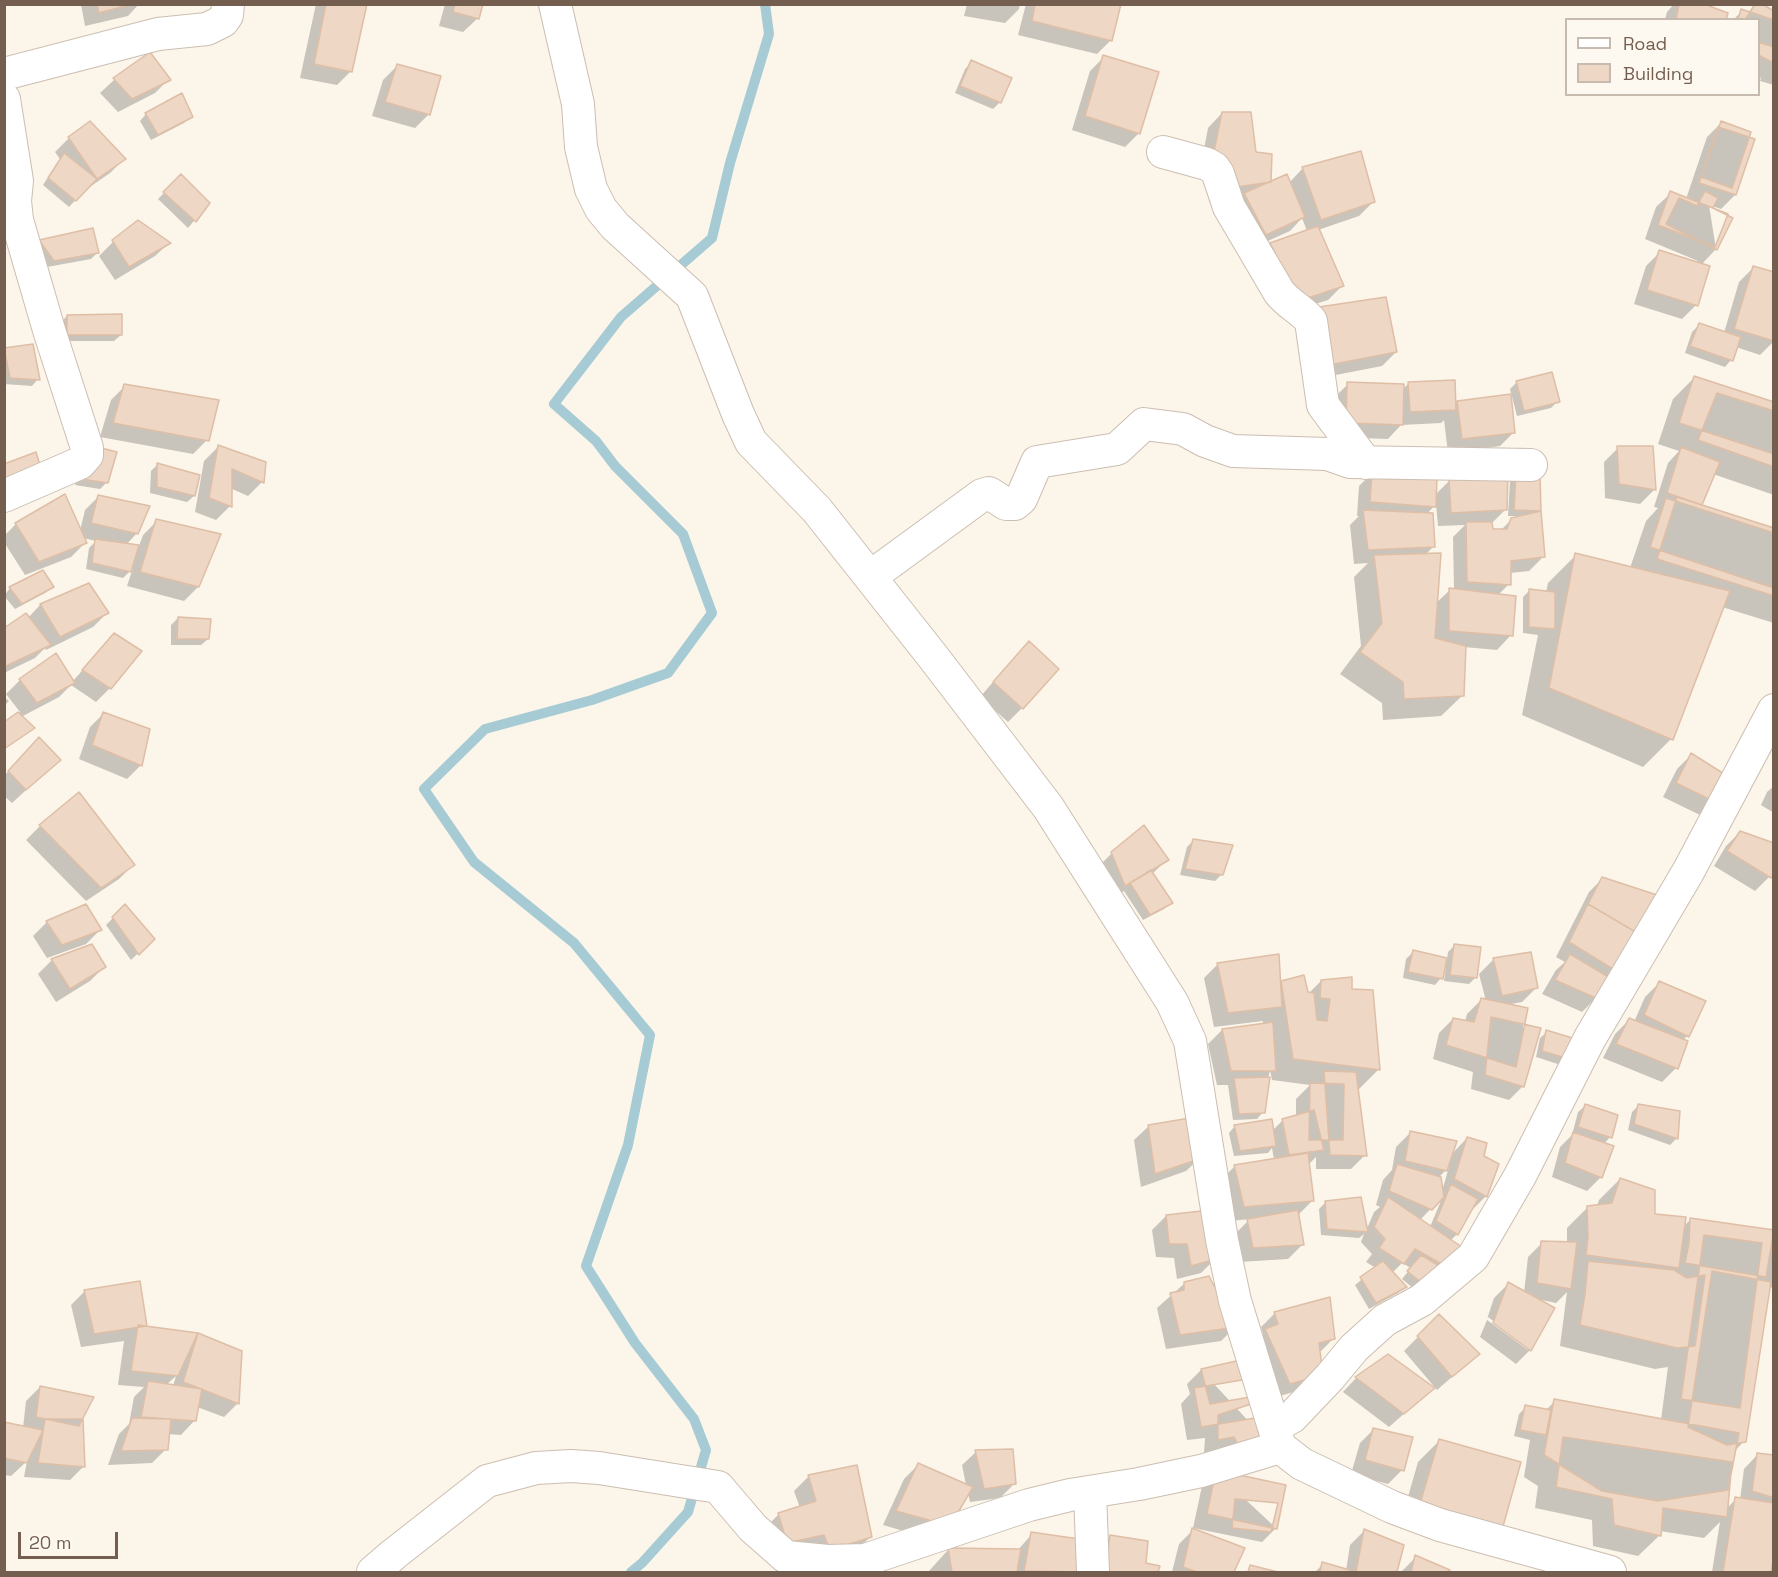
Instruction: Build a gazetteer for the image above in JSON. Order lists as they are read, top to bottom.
{
  "legend": ["Road", "Building"],
  "scale_bar": "20 m"
}
